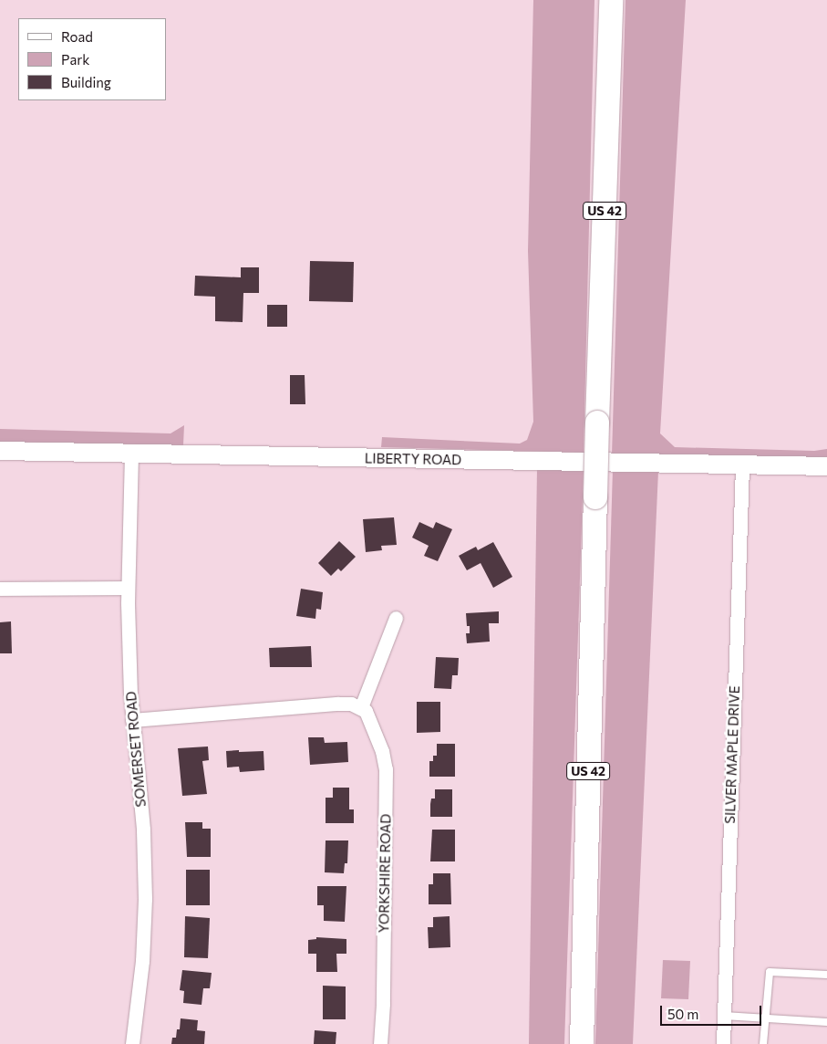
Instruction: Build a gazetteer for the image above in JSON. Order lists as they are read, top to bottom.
{
  "streets": {
    "highway": ["US 42"],
    "street": [
      "LIBERTY ROAD",
      "SOMERSET ROAD",
      "SILVER MAPLE DRIVE",
      "YORKSHIRE ROAD"
    ]
  },
  "crossings": [
    ["LIBERTY ROAD", "SOMERSET ROAD"],
    ["LIBERTY ROAD", "SILVER MAPLE DRIVE"]
  ],
  "legend": ["Road", "Park", "Building"],
  "scale_bar": "50 m"
}
